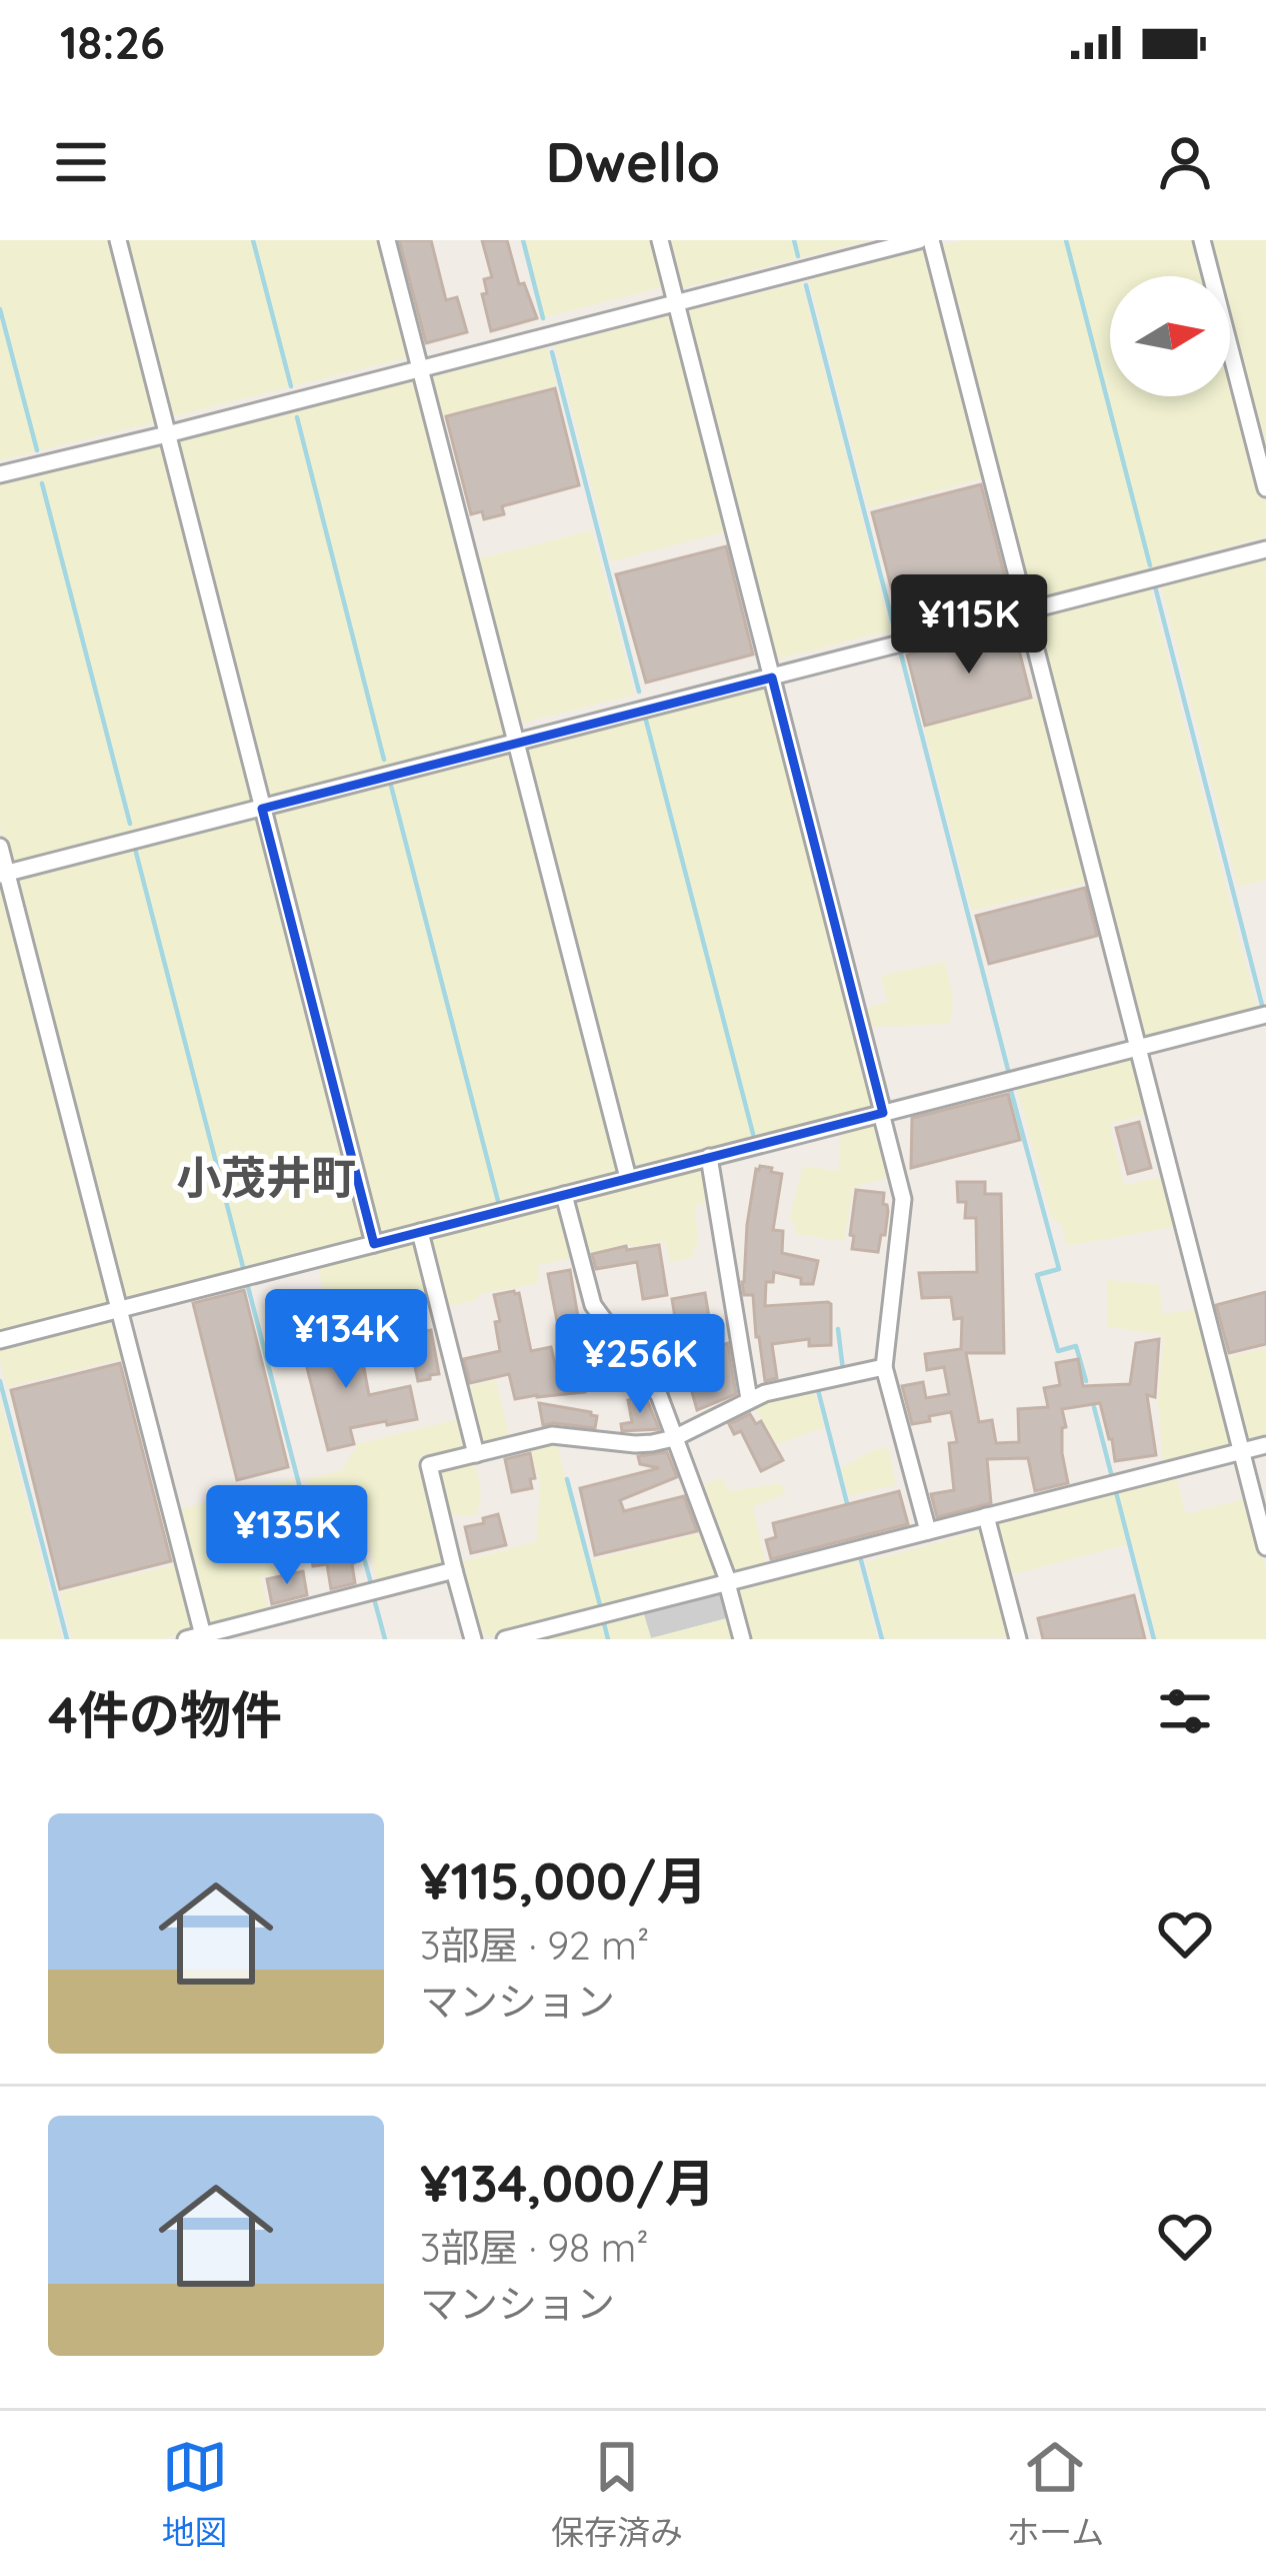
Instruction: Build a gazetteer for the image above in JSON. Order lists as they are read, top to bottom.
{
  "districts": ["小茂井町"],
  "north": "right",
  "page": {
    "status": "18:26",
    "header": "Dwello",
    "price": [
      "¥115K",
      "¥134K",
      "¥256K",
      "¥135K"
    ],
    "heading": "4件の物件",
    "list": [
      {
        "name": "¥115,000/月",
        "note": "3部屋 · 92 m² · マンション"
      },
      {
        "name": "¥134,000/月",
        "note": "3部屋 · 98 m² · マンション"
      }
    ],
    "tabs": ["地図", "保存済み", "ホーム"]
  }
}
